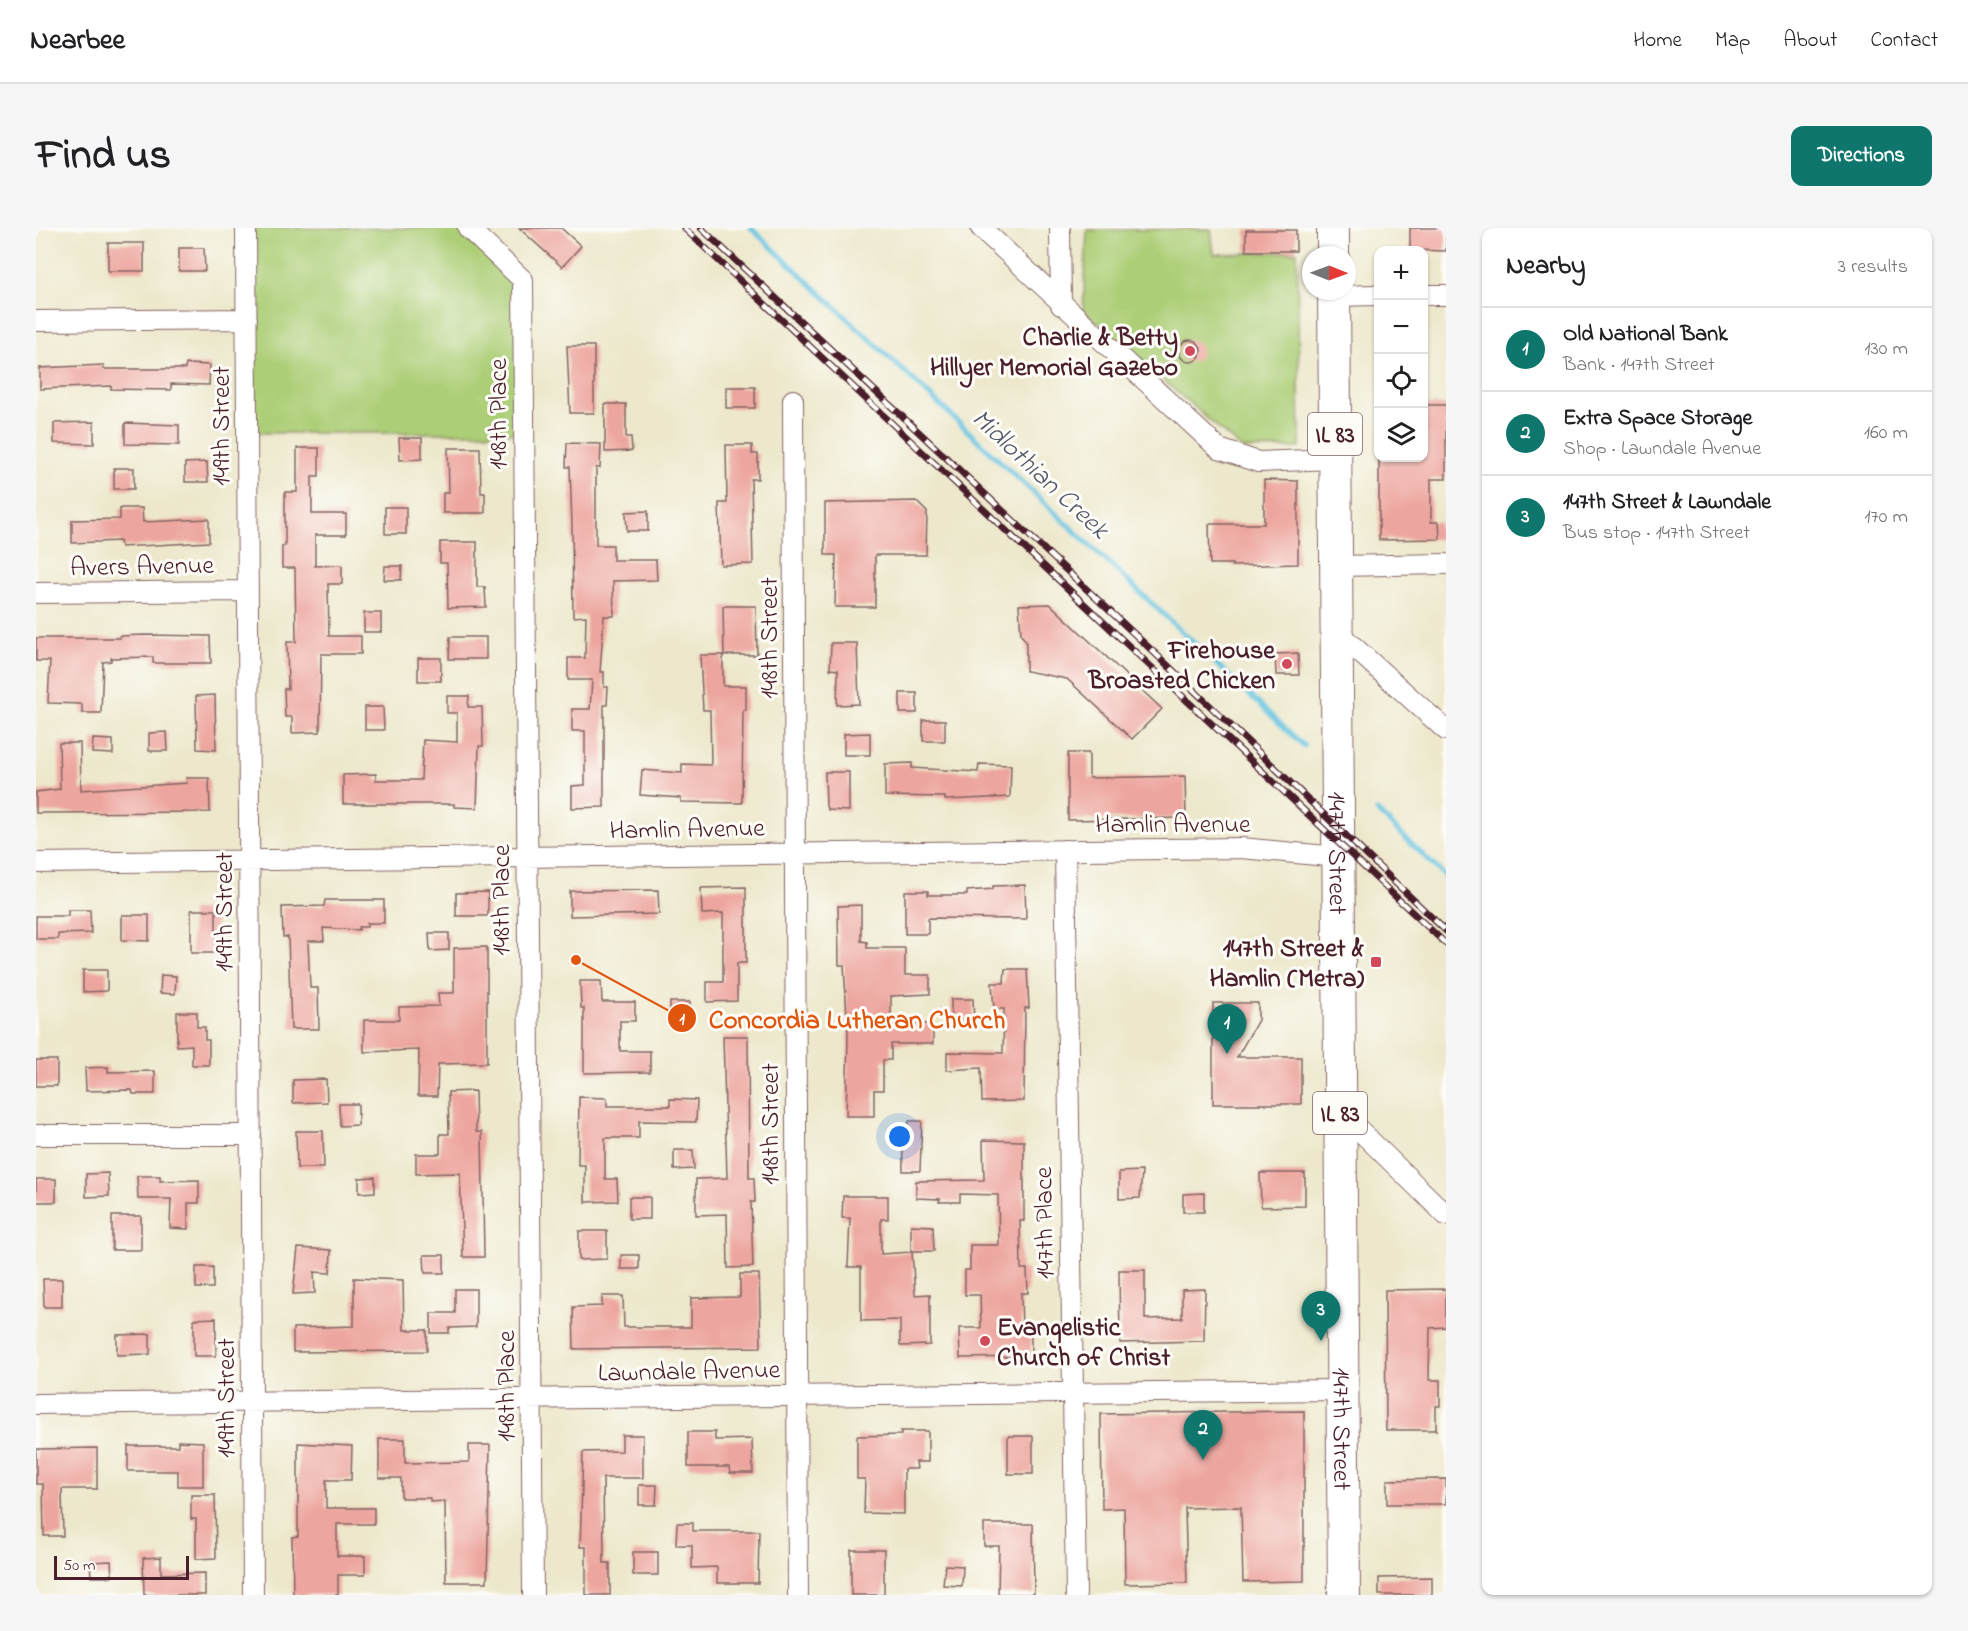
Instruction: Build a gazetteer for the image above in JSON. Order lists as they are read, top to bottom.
{
  "streets": {
    "main road": ["IL 83", "147th Street"],
    "street": [
      "148th Place",
      "149th Street",
      "Avers Avenue",
      "148th Street",
      "Hamlin Avenue",
      "147th Place",
      "Lawndale Avenue"
    ]
  },
  "crossings": [
    ["148th Place", "Hamlin Avenue"],
    ["148th Place", "Lawndale Avenue"],
    ["149th Street", "Avers Avenue"],
    ["149th Street", "Hamlin Avenue"],
    ["149th Street", "Lawndale Avenue"],
    ["148th Street", "Hamlin Avenue"],
    ["148th Street", "Lawndale Avenue"],
    ["Hamlin Avenue", "147th Street"],
    ["Hamlin Avenue", "147th Place"],
    ["147th Street", "Lawndale Avenue"],
    ["147th Place", "Lawndale Avenue"]
  ],
  "water": ["Midlothian Creek"],
  "places": {
    "other": [
      "Charlie & Betty Hillyer Memorial Gazebo",
      "Firehouse Broasted Chicken",
      "Concordia Lutheran Church",
      "Evangelistic Church of Christ"
    ],
    "transit": ["147th Street & Hamlin (Metra)"]
  },
  "scale_bar": "50 m",
  "north": "right",
  "page": {
    "header": "Nearbee",
    "nav": [
      "Home",
      "Map",
      "About",
      "Contact"
    ],
    "title": "Find us",
    "buttons": "Directions",
    "heading": ["Nearby", "3 results"],
    "map_buttons": ["+", "−"],
    "list": [
      {
        "mark": "1",
        "name": "Old National Bank",
        "note": "Bank · 147th Street",
        "value": "130 m"
      },
      {
        "mark": "2",
        "name": "Extra Space Storage",
        "note": "Shop · Lawndale Avenue",
        "value": "160 m"
      },
      {
        "mark": "3",
        "name": "147th Street & Lawndale",
        "note": "Bus stop · 147th Street",
        "value": "170 m"
      }
    ],
    "pins": ["1", "3", "2"],
    "scale": "50 m"
  }
}
